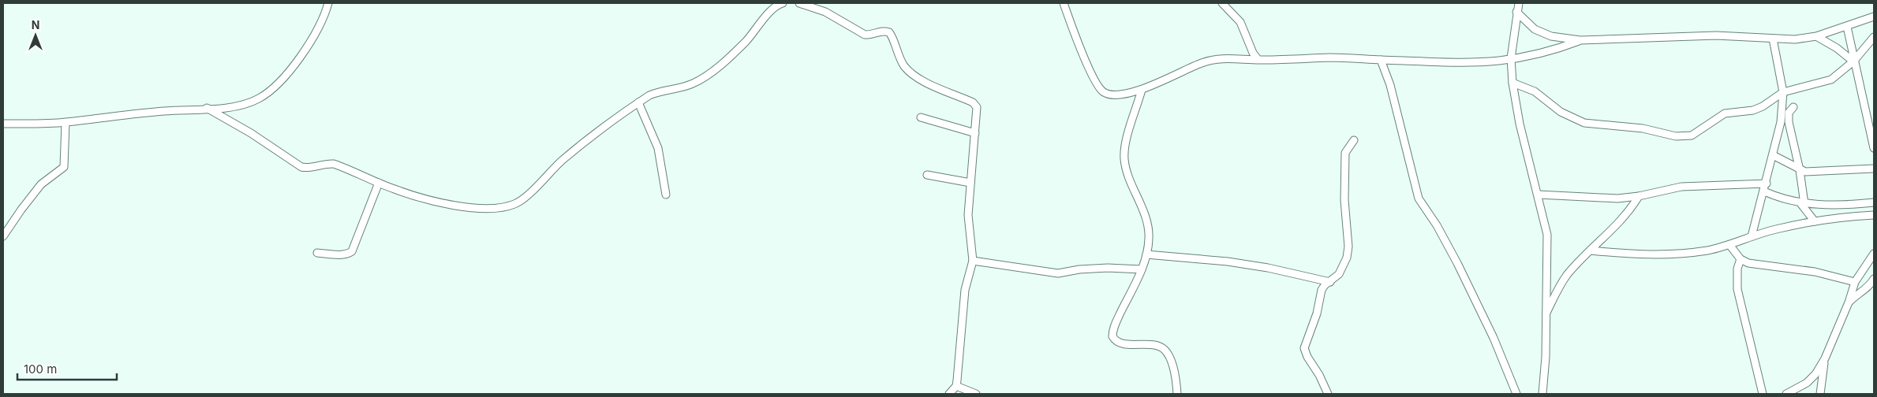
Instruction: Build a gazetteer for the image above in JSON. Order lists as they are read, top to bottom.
{
  "scale_bar": "100 m",
  "north": "top"
}
